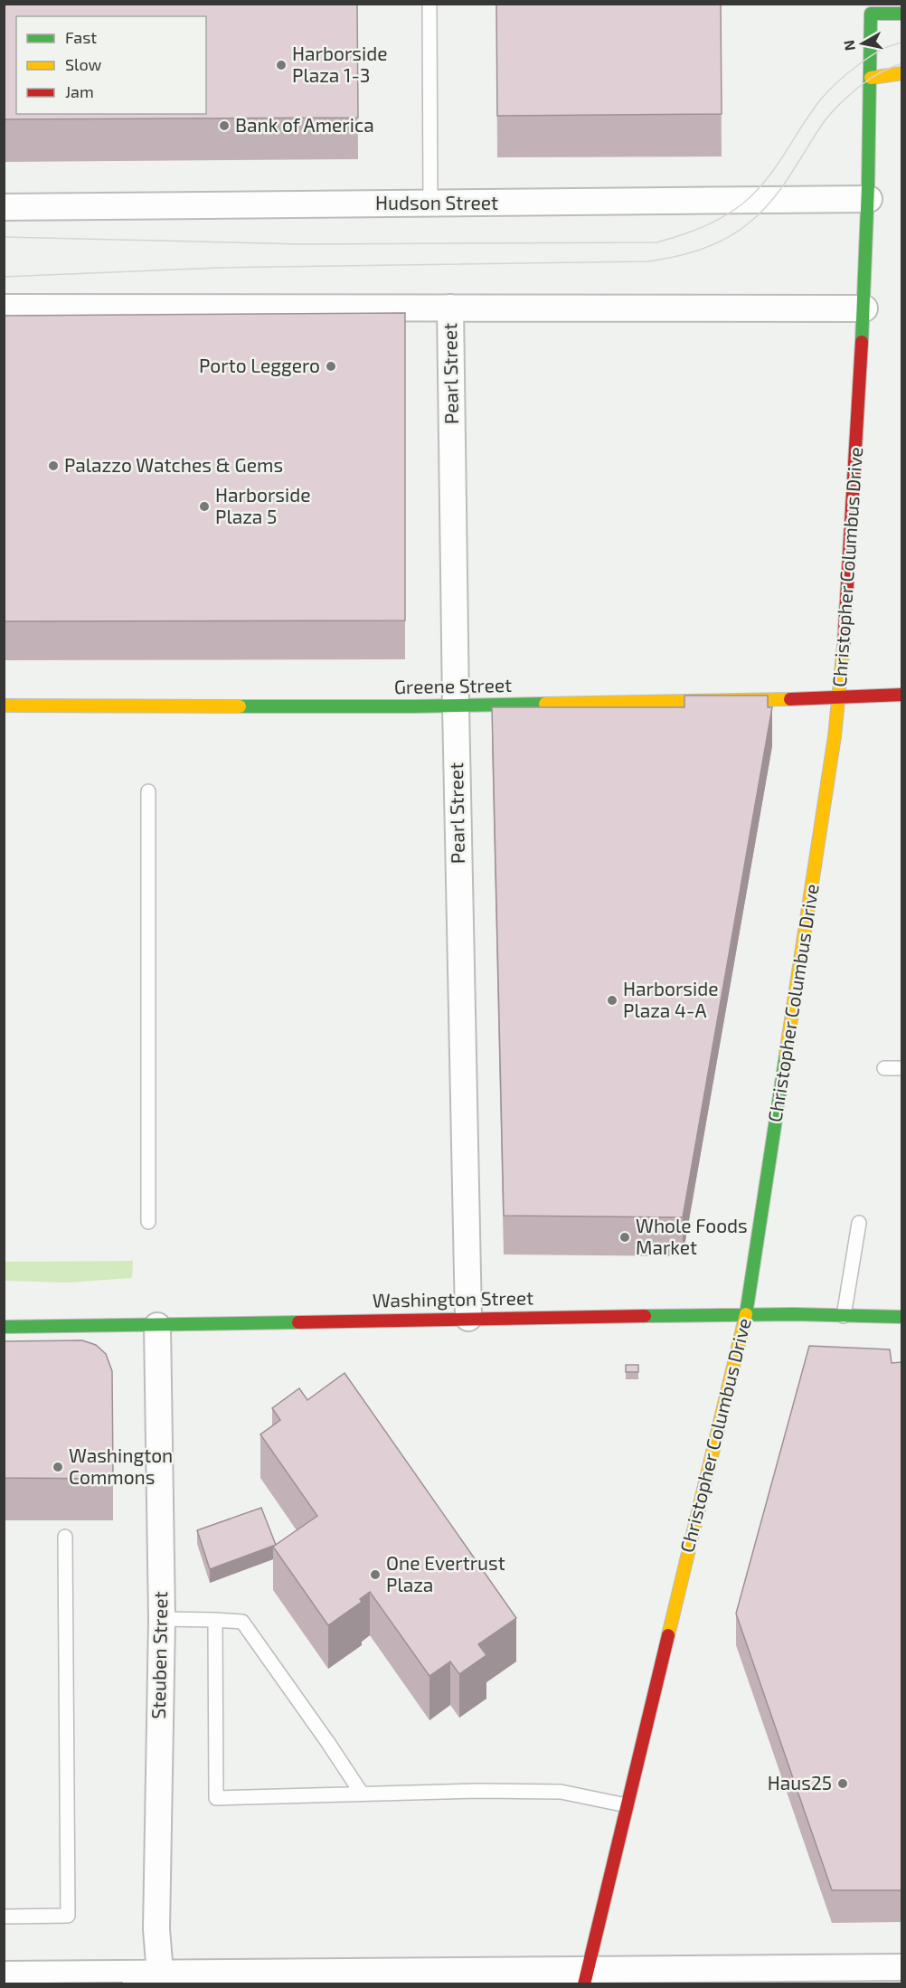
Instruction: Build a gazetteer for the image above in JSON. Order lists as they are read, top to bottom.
{
  "streets": {
    "street": [
      "Hudson Street",
      "Pearl Street",
      "Christopher Columbus Drive",
      "Greene Street",
      "Washington Street",
      "Steuben Street"
    ]
  },
  "crossings": [
    ["Hudson Street", "Christopher Columbus Drive"],
    ["Pearl Street", "Greene Street"],
    ["Pearl Street", "Washington Street"],
    ["Christopher Columbus Drive", "Greene Street"],
    ["Christopher Columbus Drive", "Washington Street"],
    ["Washington Street", "Steuben Street"]
  ],
  "places": [
    "Harborside Plaza 1-3",
    "Bank of America",
    "Porto Leggero",
    "Palazzo Watches & Gems",
    "Harborside Plaza 5",
    "Harborside Plaza 4-A",
    "Whole Foods Market",
    "Washington Commons",
    "One Evertrust Plaza",
    "Haus25"
  ],
  "legend": ["Fast", "Slow", "Jam"],
  "north": "left"
}
